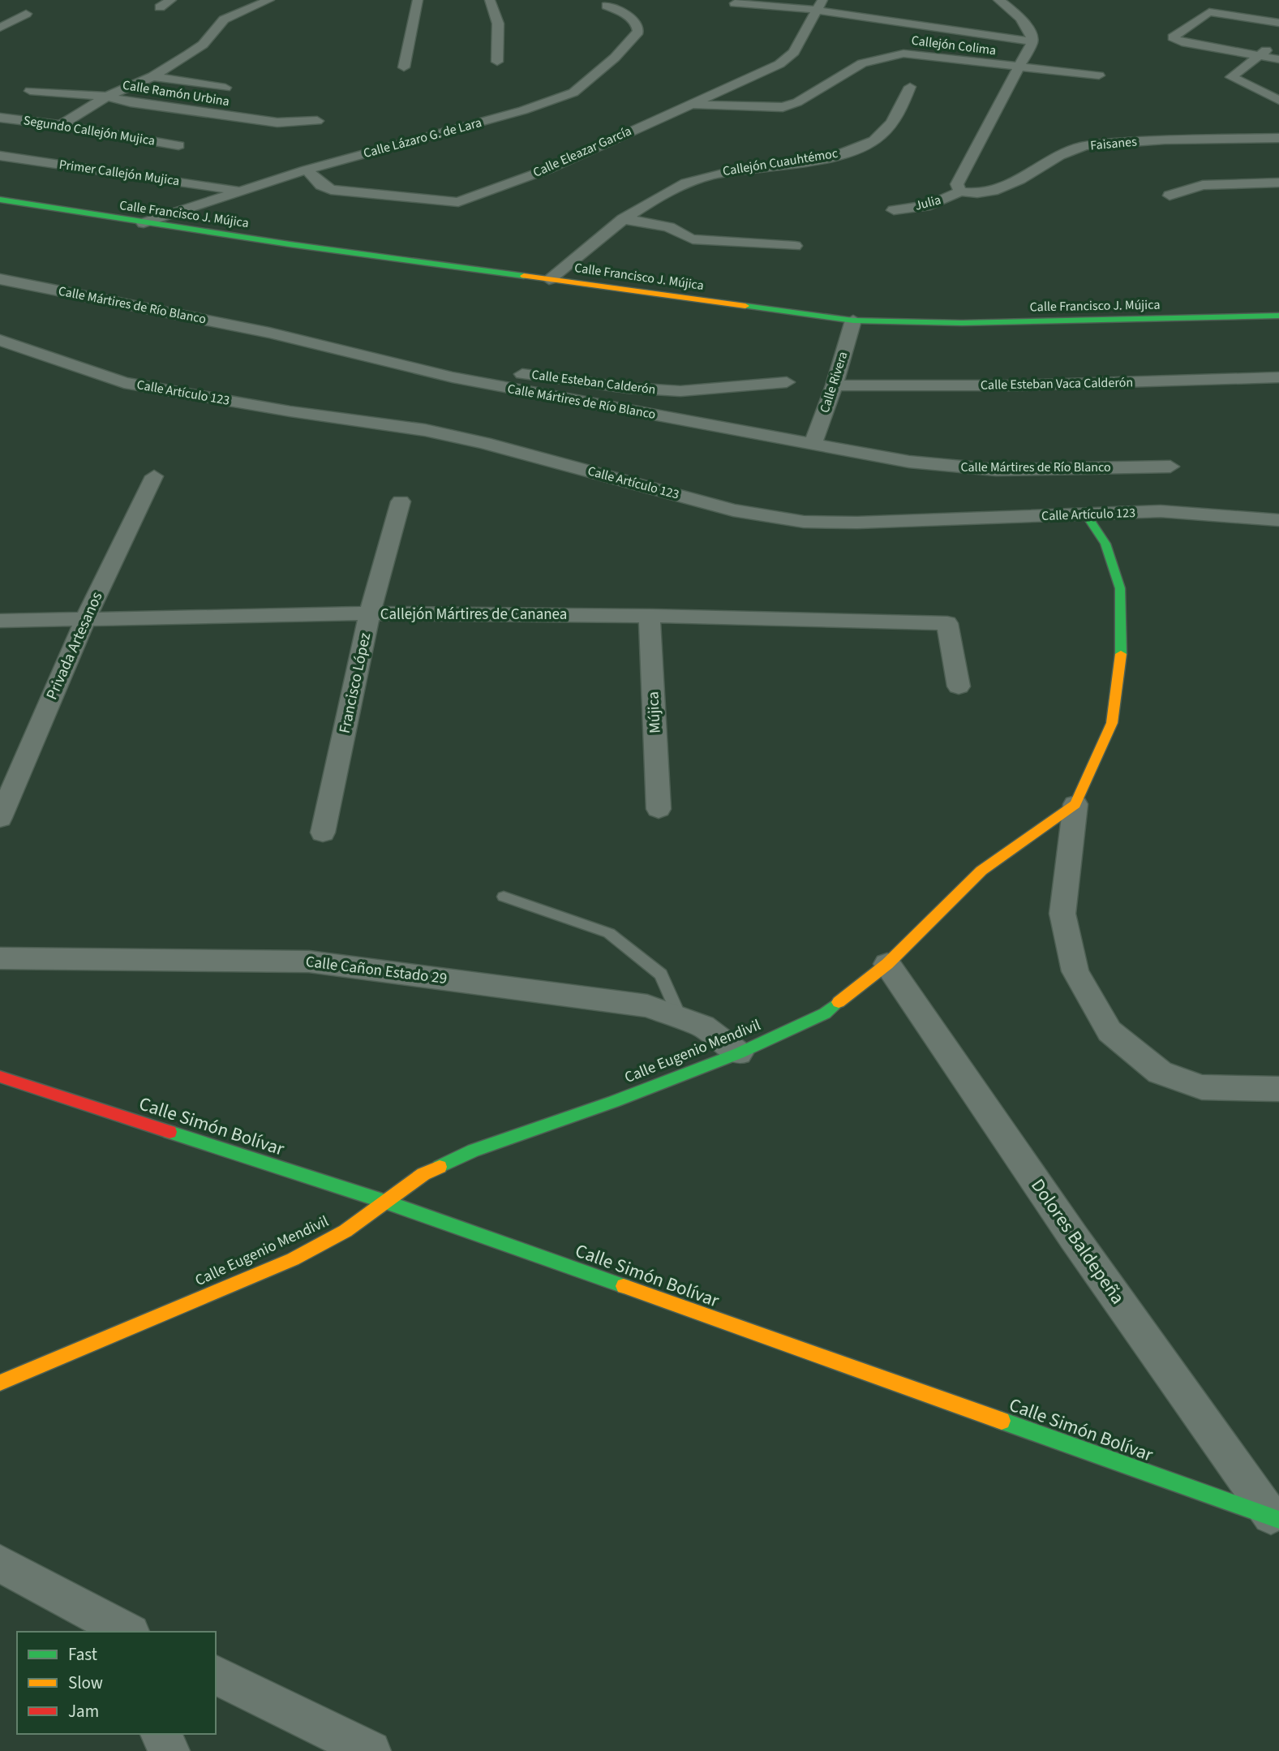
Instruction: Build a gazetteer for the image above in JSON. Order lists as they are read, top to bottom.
{
  "streets": {
    "street": [
      "Callejón Colima",
      "Calle Ramón Urbina",
      "Segundo Callejón Mujica",
      "Calle Lázaro G. de Lara",
      "Faisanes",
      "Calle Eleazar García",
      "Callejón Cuauhtémoc",
      "Primer Callejón Mujica",
      "Julia",
      "Calle Francisco J. Mújica",
      "Calle Mártires de Río Blanco",
      "Calle Esteban Calderón",
      "Calle Rivera",
      "Calle Esteban Vaca Calderón",
      "Calle Artículo 123",
      "Callejón Mártires de Cananea",
      "Privada Artesanos",
      "Francisco López",
      "Mújica",
      "Calle Cañon Estado 29",
      "Calle Eugenio Mendivil",
      "Calle Simón Bolívar",
      "Dolores Baldepeña"
    ]
  },
  "crossings": [
    ["Callejón Colima", "Calle Eleazar García"],
    ["Calle Lázaro G. de Lara", "Calle Eleazar García"],
    ["Calle Lázaro G. de Lara", "Primer Callejón Mujica"],
    ["Calle Lázaro G. de Lara", "Calle Francisco J. Mújica"],
    ["Faisanes", "Julia"],
    ["Callejón Cuauhtémoc", "Calle Francisco J. Mújica"],
    ["Calle Francisco J. Mújica", "Calle Rivera"],
    ["Calle Mártires de Río Blanco", "Calle Esteban Calderón"],
    ["Calle Mártires de Río Blanco", "Calle Rivera"],
    ["Calle Rivera", "Calle Esteban Vaca Calderón"],
    ["Callejón Mártires de Cananea", "Privada Artesanos"],
    ["Callejón Mártires de Cananea", "Francisco López"],
    ["Callejón Mártires de Cananea", "Mújica"],
    ["Calle Cañon Estado 29", "Calle Eugenio Mendivil"],
    ["Calle Eugenio Mendivil", "Calle Simón Bolívar"],
    ["Calle Eugenio Mendivil", "Dolores Baldepeña"],
    ["Calle Simón Bolívar", "Dolores Baldepeña"]
  ],
  "legend": ["Fast", "Slow", "Jam"]
}
